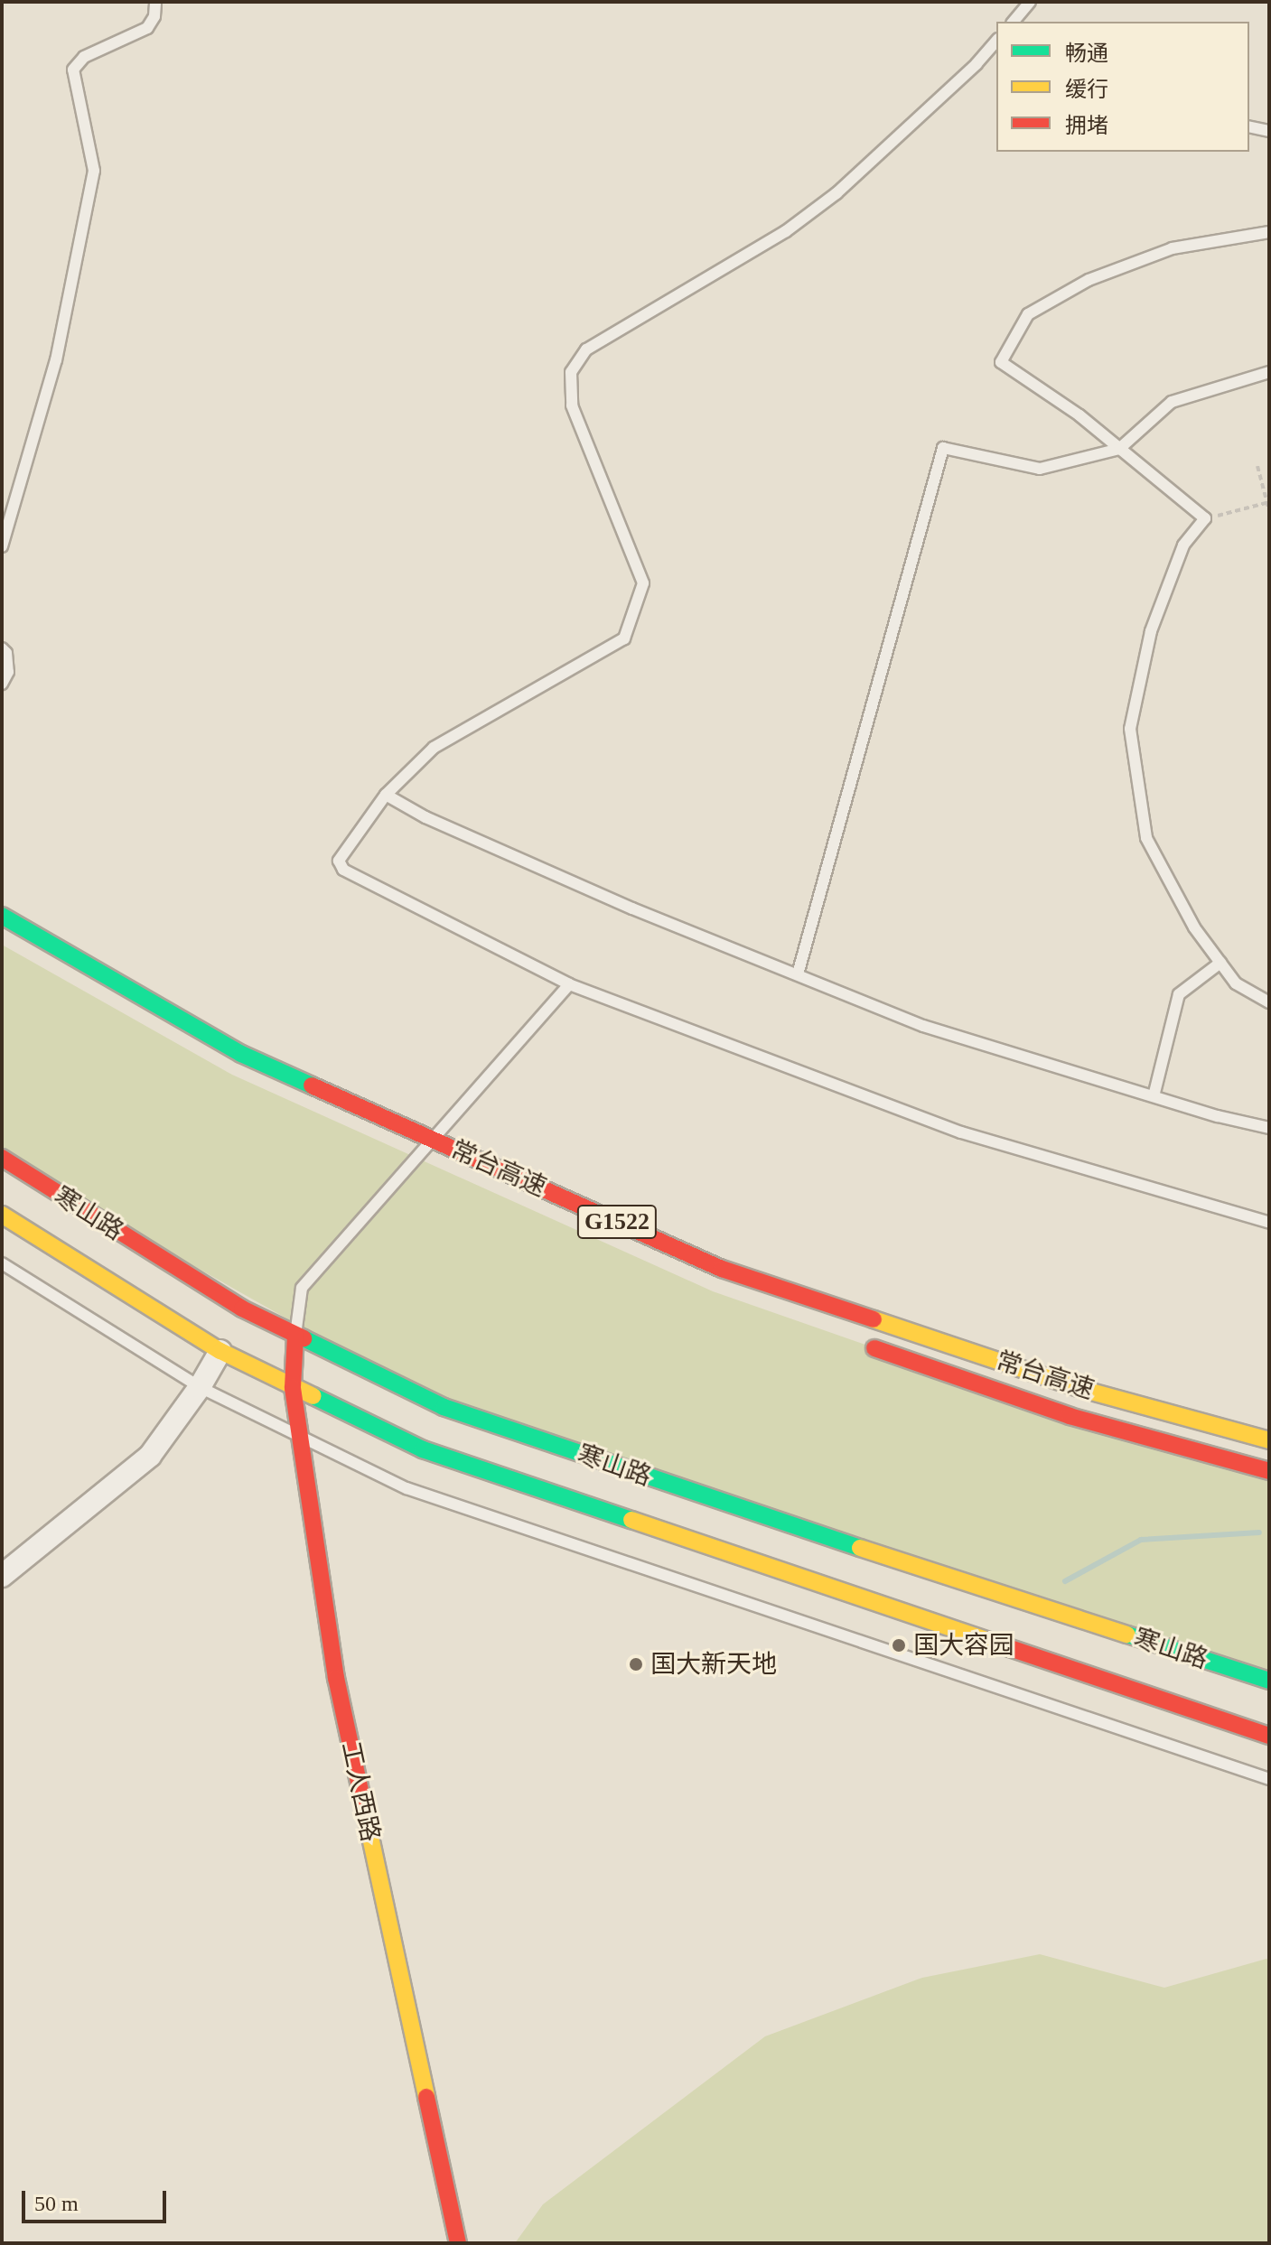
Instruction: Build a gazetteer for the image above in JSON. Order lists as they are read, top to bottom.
{
  "streets": {
    "main road": [
      "常台高速",
      "寒山路",
      "G1522",
      "工人西路"
    ]
  },
  "crossings": [
    ["寒山路", "工人西路"]
  ],
  "places": ["国大容园", "国大新天地"],
  "legend": ["畅通", "缓行", "拥堵"],
  "scale_bar": "50 m"
}
